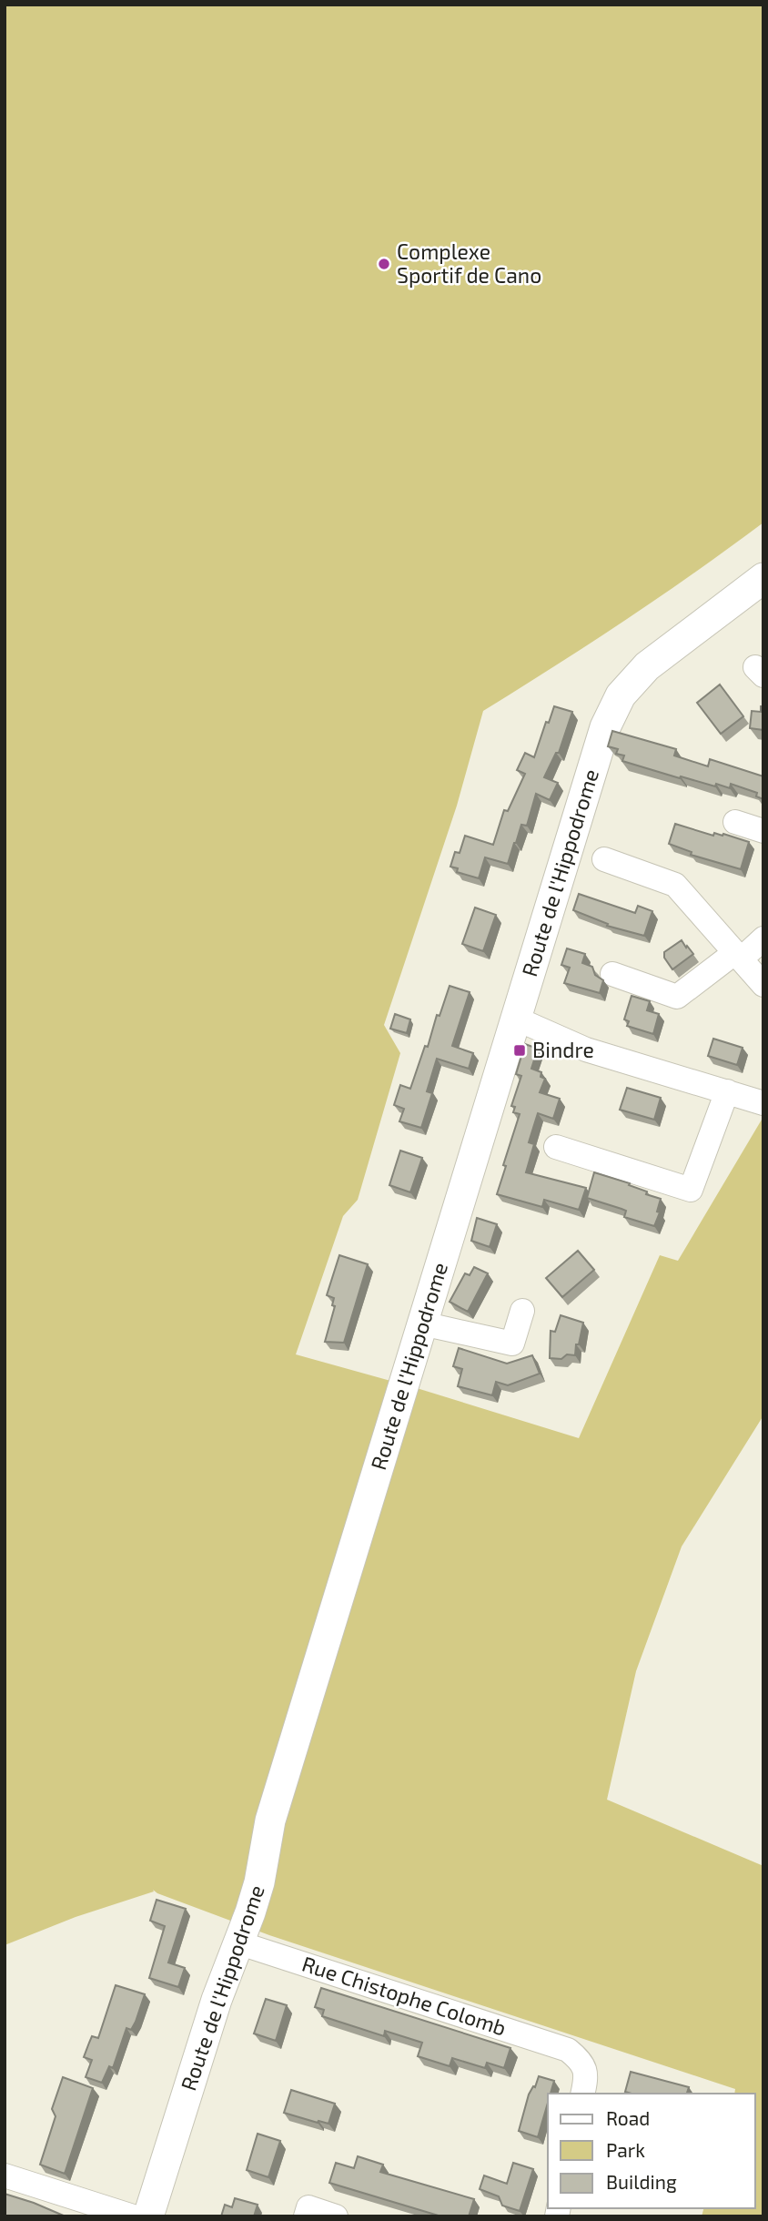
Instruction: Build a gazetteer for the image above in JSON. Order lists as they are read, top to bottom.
{
  "streets": {
    "main road": ["Route de l'Hippodrome"],
    "street": ["Rue Chistophe Colomb"]
  },
  "crossings": [
    ["Route de l'Hippodrome", "Rue Chistophe Colomb"]
  ],
  "places": {
    "other": ["Complexe Sportif de Cano"],
    "transit": ["Bindre"]
  },
  "legend": ["Road", "Park", "Building"]
}
